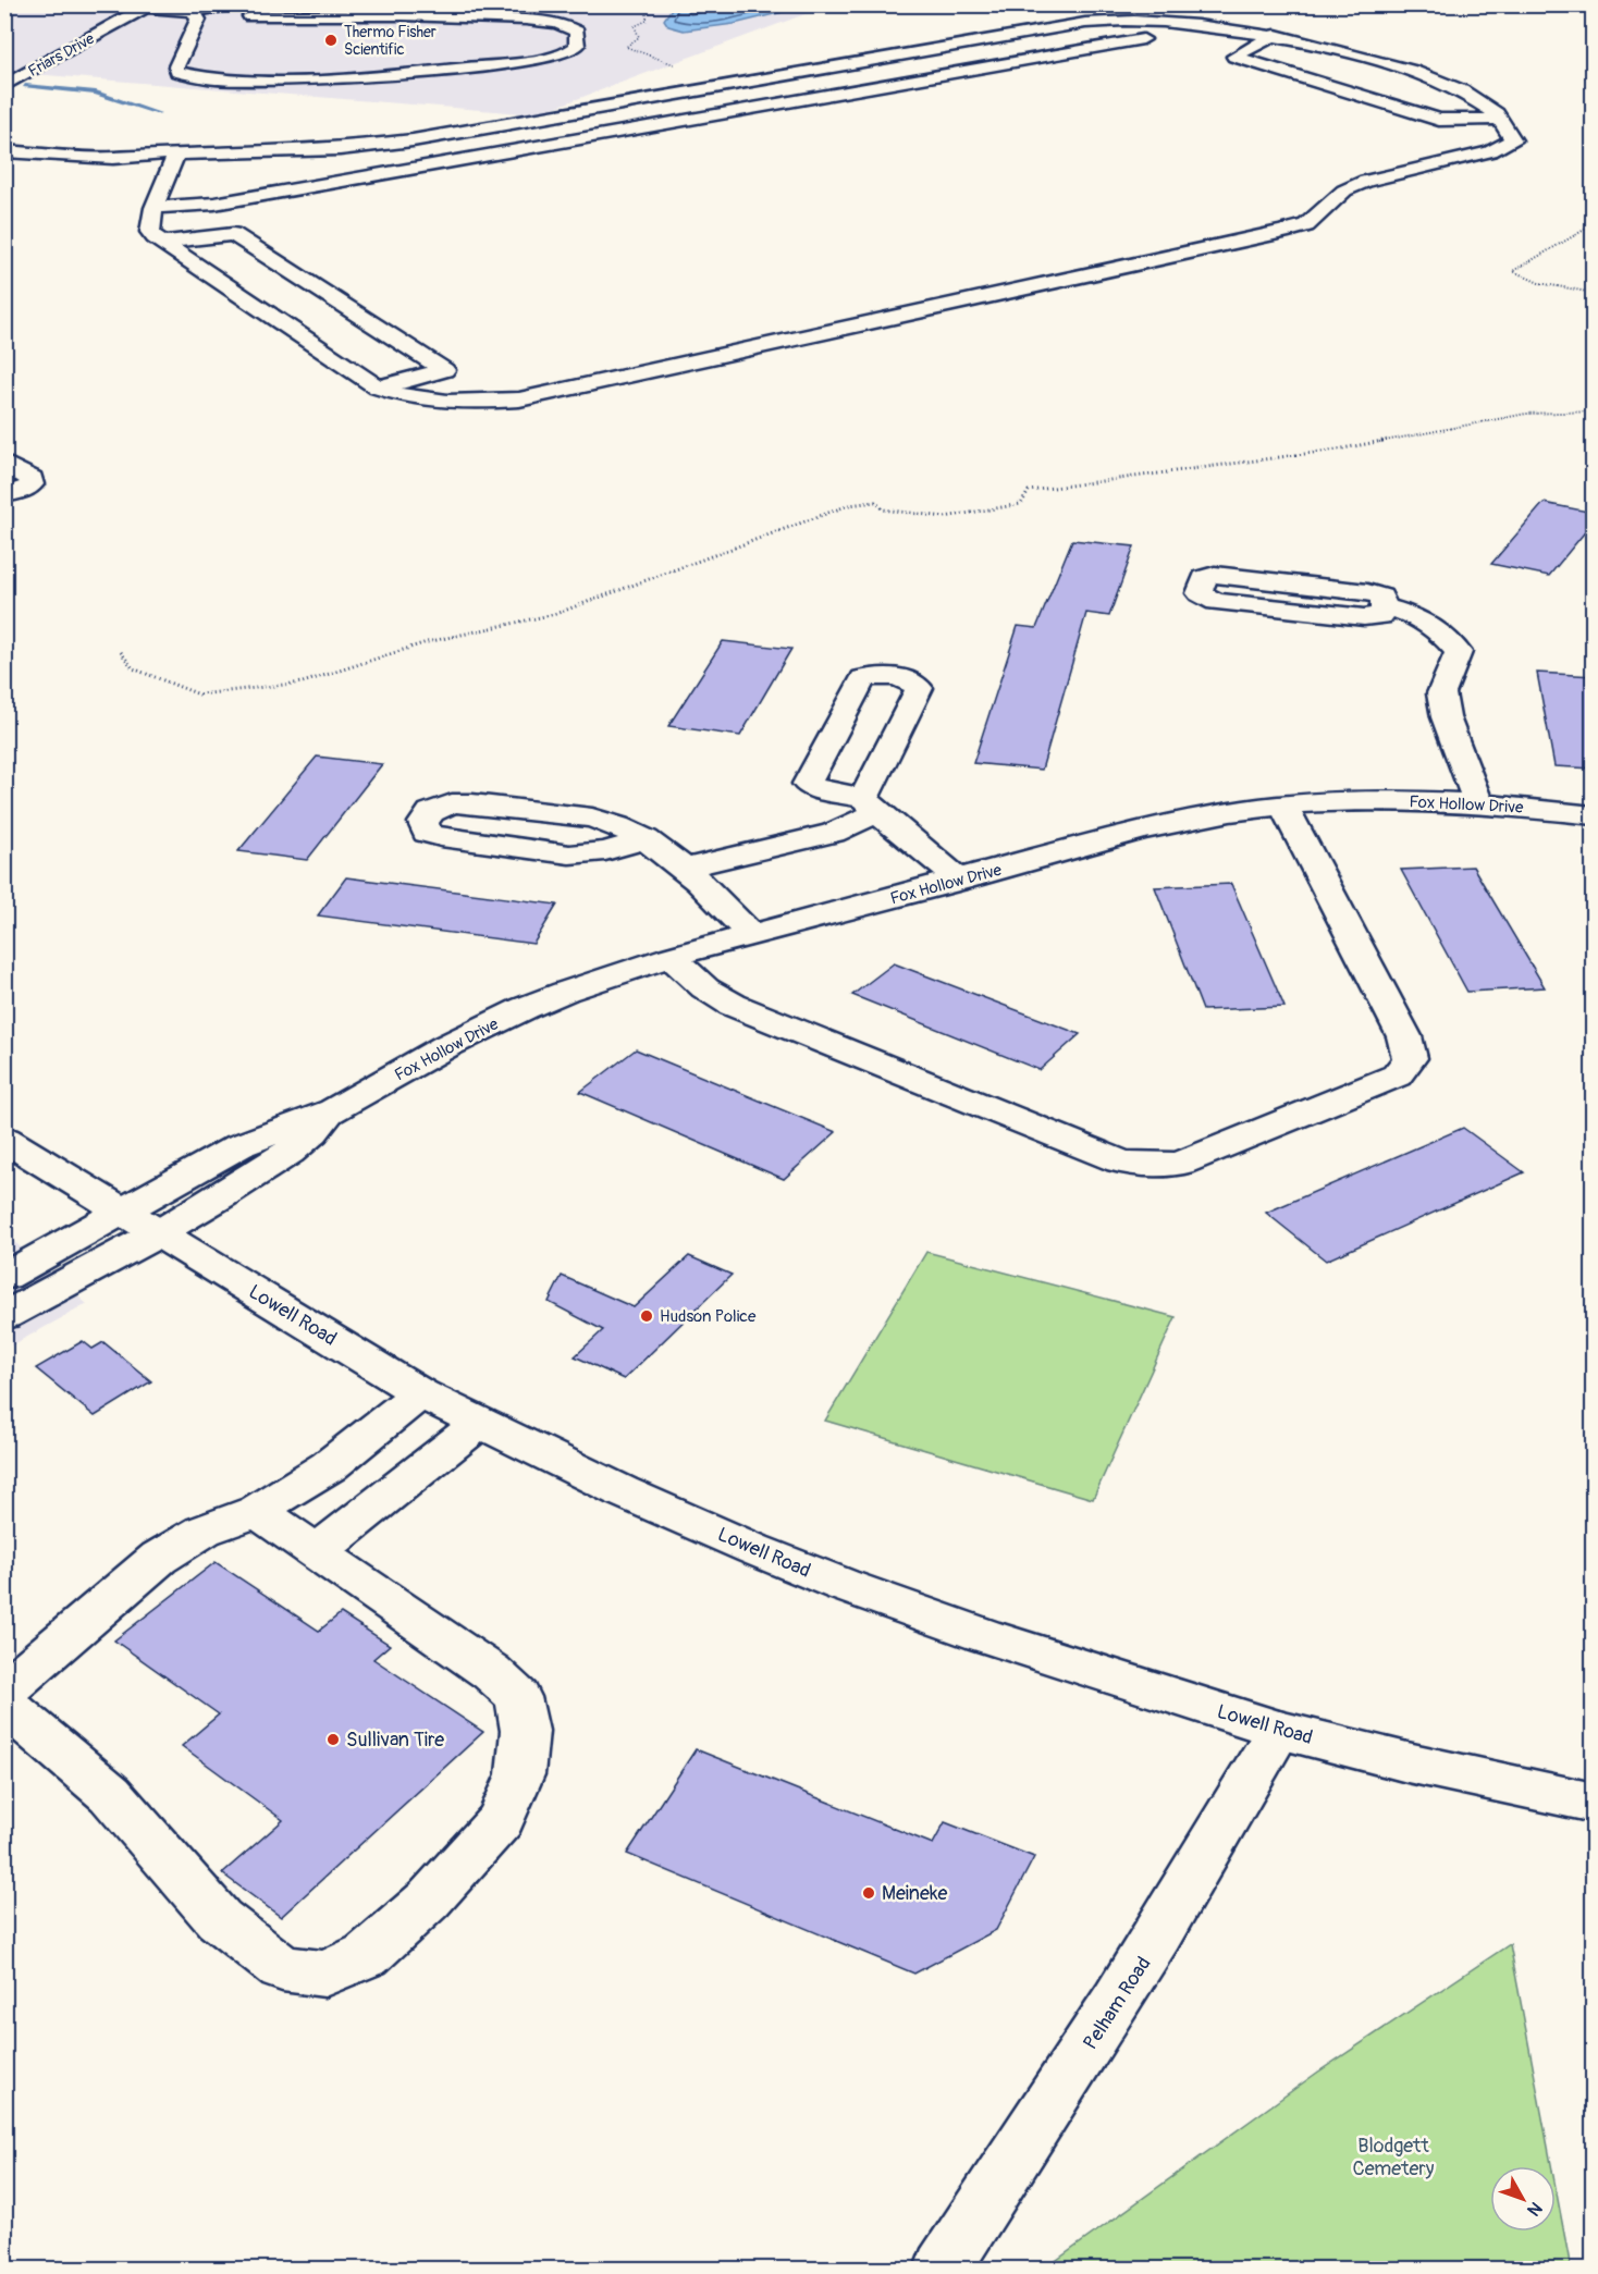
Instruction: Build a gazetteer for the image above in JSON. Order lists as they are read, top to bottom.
{
  "streets": {
    "street": [
      "Friars Drive",
      "Fox Hollow Drive",
      "Lowell Road",
      "Pelham Road"
    ]
  },
  "crossings": [
    ["Fox Hollow Drive", "Lowell Road"],
    ["Lowell Road", "Pelham Road"]
  ],
  "parks": ["Blodgett Cemetery"],
  "places": [
    "Thermo Fisher Scientific",
    "Hudson Police",
    "Sullivan Tire",
    "Meineke"
  ],
  "north": "bottom right"
}
